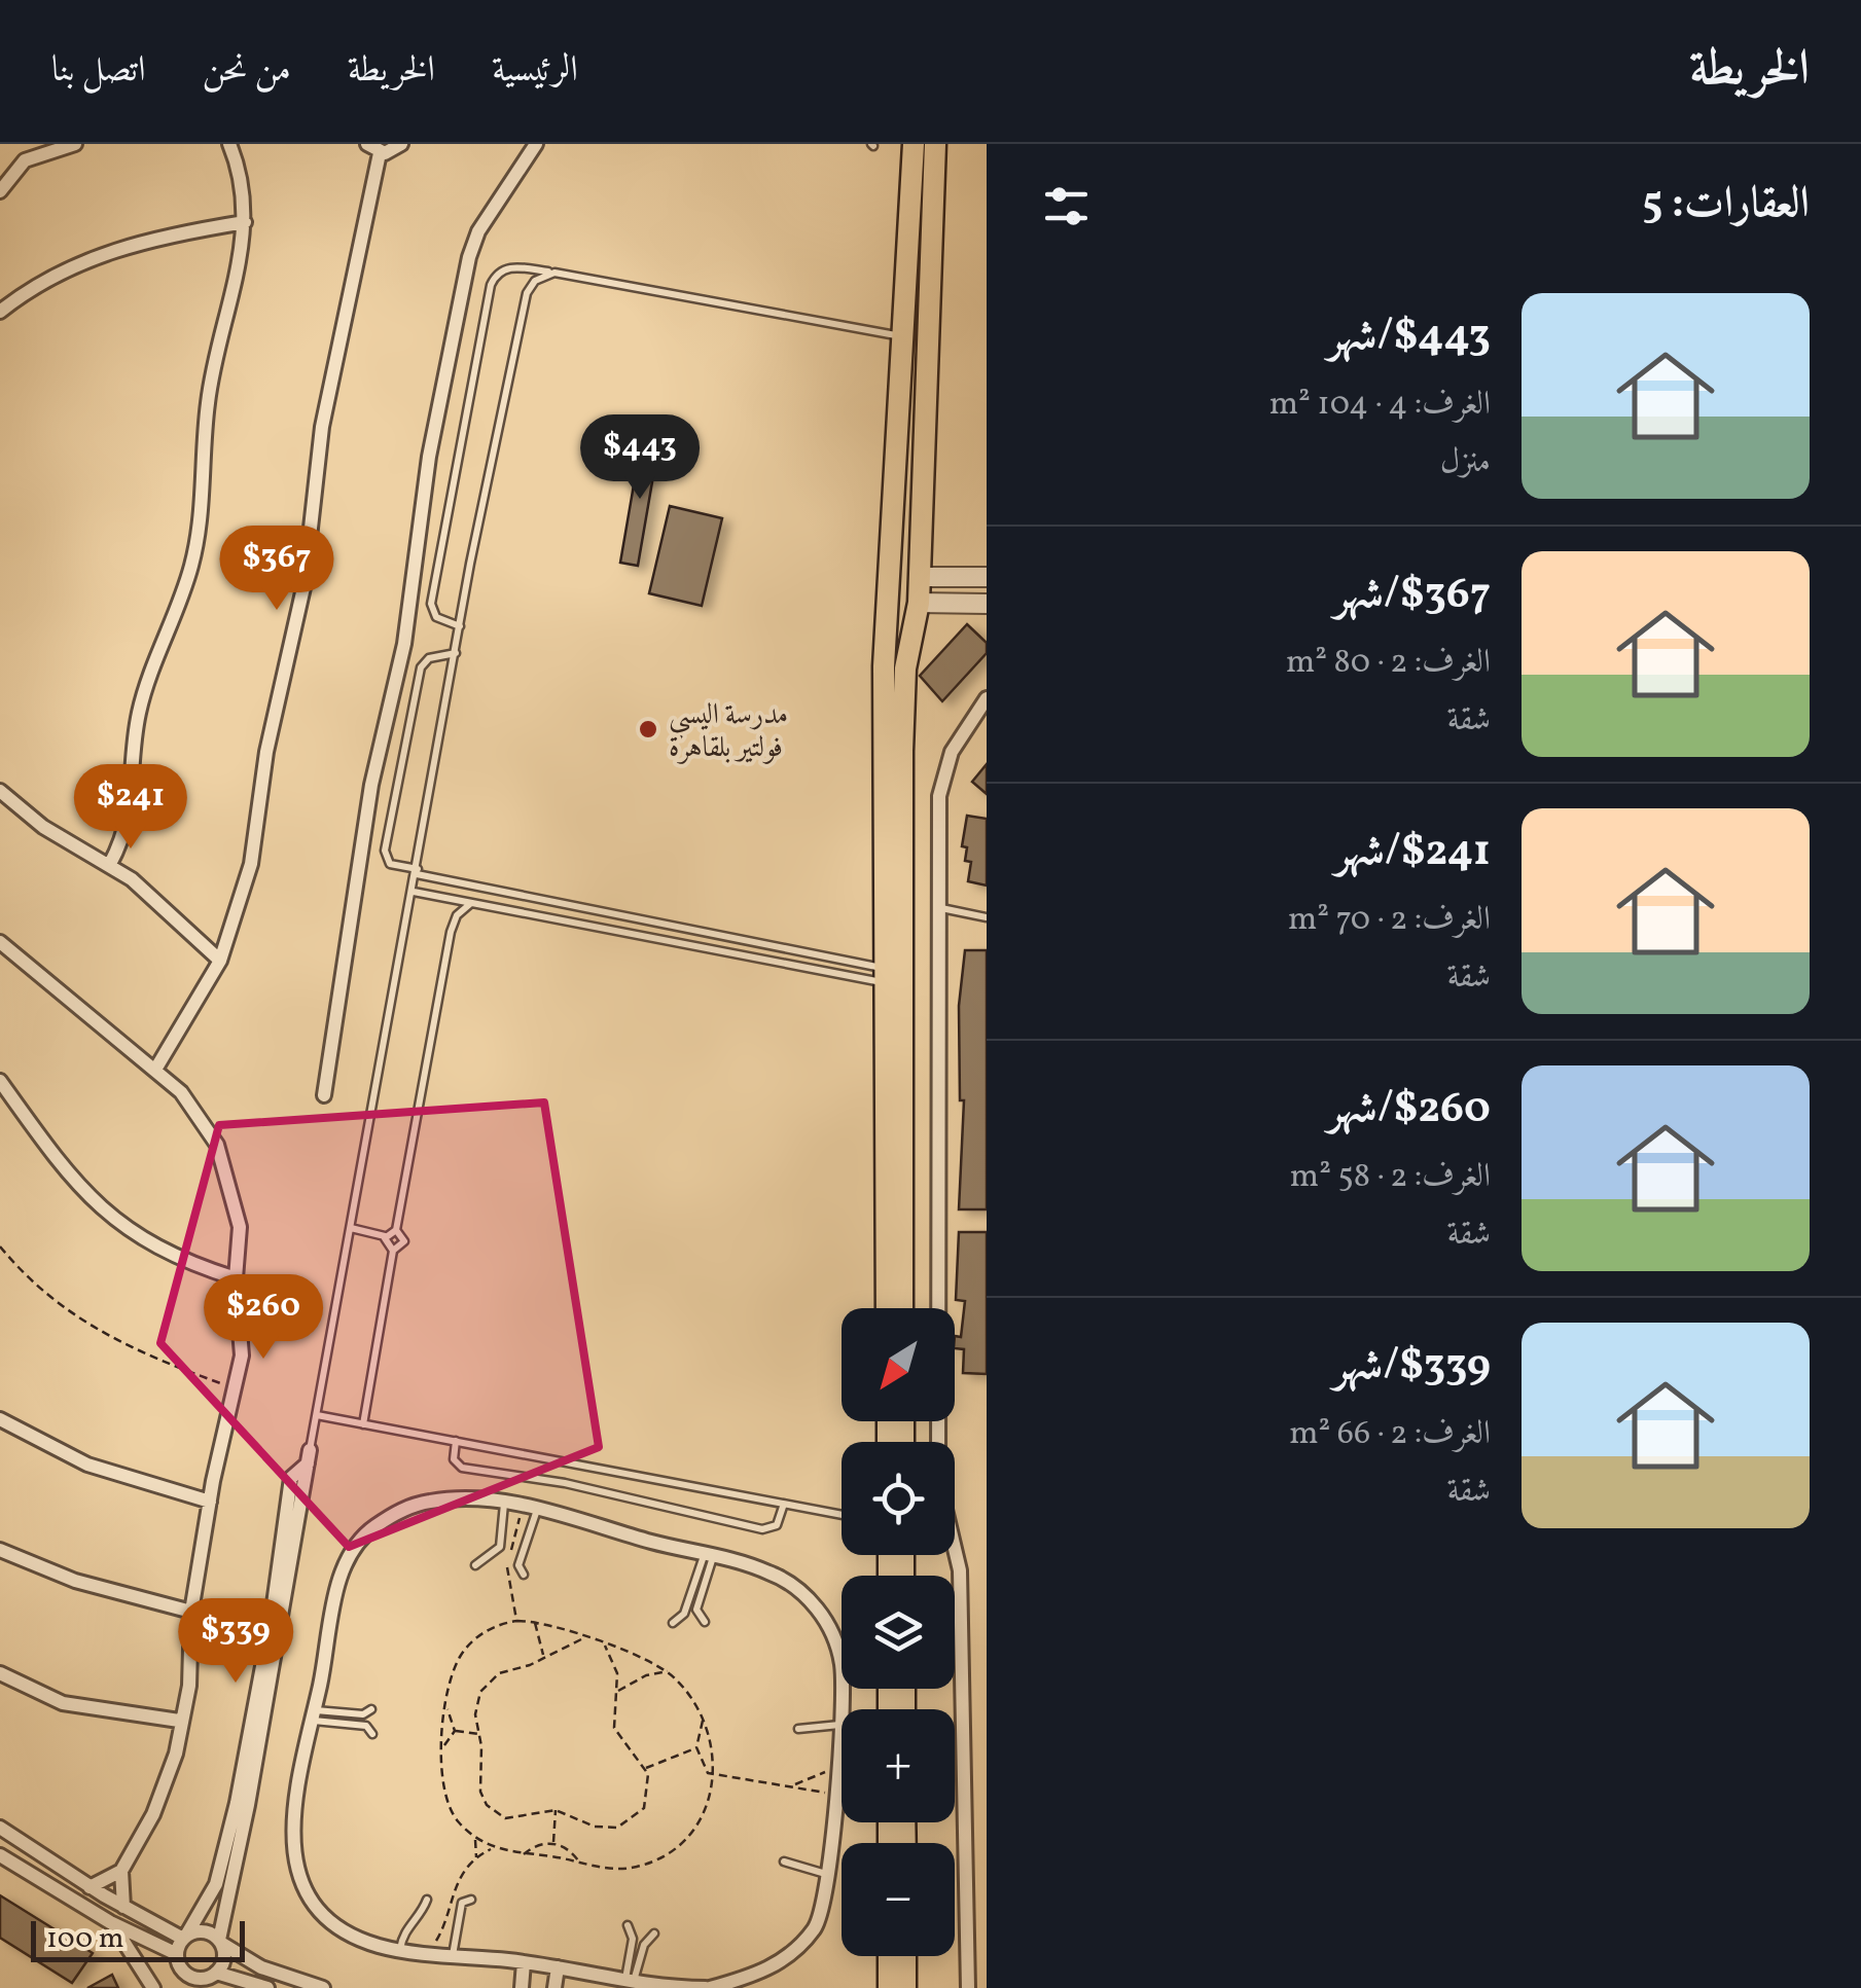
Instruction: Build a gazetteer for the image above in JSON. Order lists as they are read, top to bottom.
{
  "places": ["مدرسة اليسي فولتير بلقاهرة"],
  "scale_bar": "100 m",
  "north": "bottom left",
  "page": {
    "header": "الخريطة",
    "nav": [
      "الرئيسية",
      "الخريطة",
      "من نحن",
      "اتصل بنا"
    ],
    "heading": "العقارات: 5",
    "list": [
      {
        "name": "$443/شهر",
        "note": "الغرف: 4 · 104 m² · منزل"
      },
      {
        "name": "$367/شهر",
        "note": "الغرف: 2 · 80 m² · شقة"
      },
      {
        "name": "$241/شهر",
        "note": "الغرف: 2 · 70 m² · شقة"
      },
      {
        "name": "$260/شهر",
        "note": "الغرف: 2 · 58 m² · شقة"
      },
      {
        "name": "$339/شهر",
        "note": "الغرف: 2 · 66 m² · شقة"
      }
    ],
    "price": [
      "$443",
      "$367",
      "$241",
      "$260",
      "$339"
    ],
    "map_buttons": ["+", "−"],
    "scale": "100 m"
  }
}
